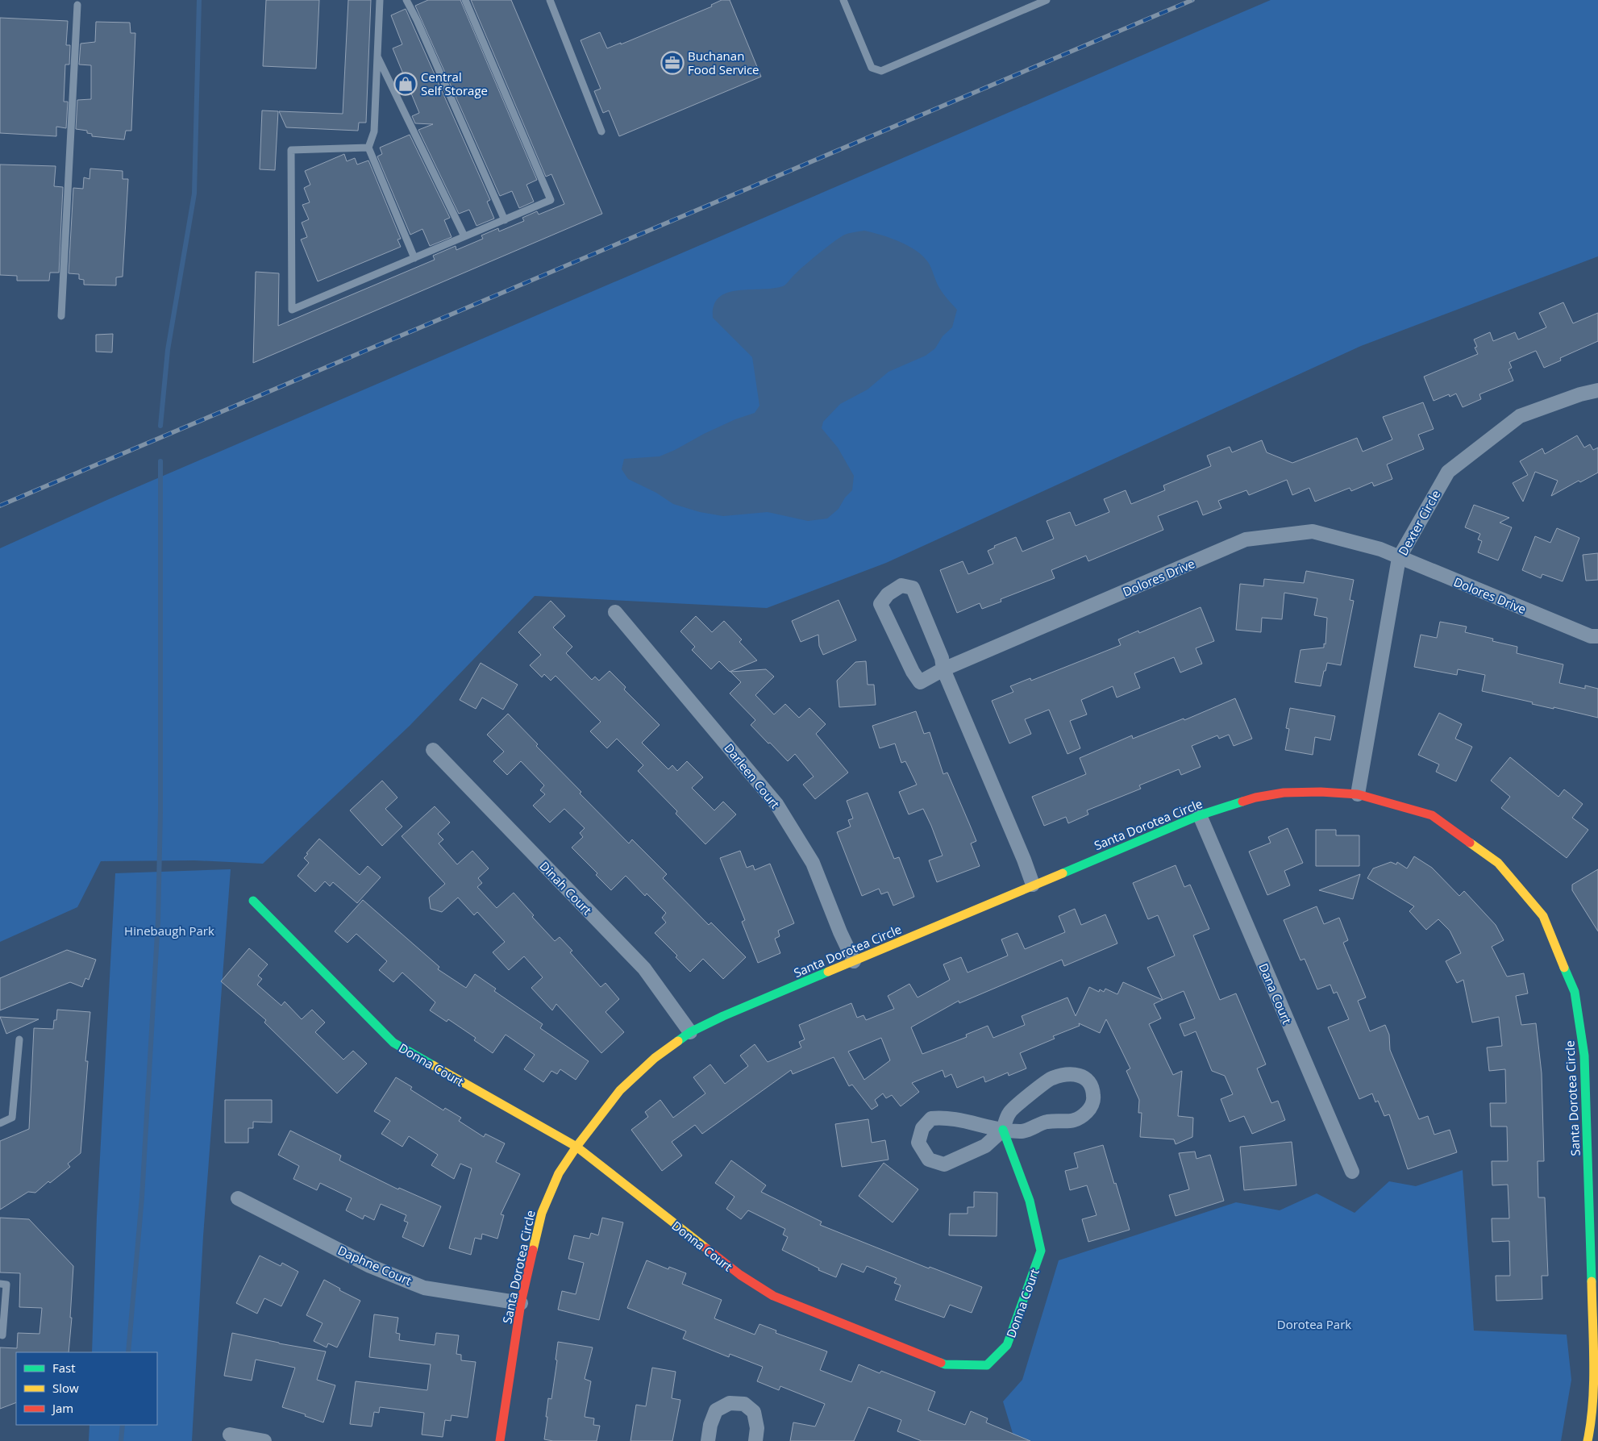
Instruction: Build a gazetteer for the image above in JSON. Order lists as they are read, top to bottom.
{
  "streets": {
    "street": [
      "Dexter Circle",
      "Dolores Drive",
      "Darleen Court",
      "Santa Dorotea Circle",
      "Dinah Court",
      "Dana Court",
      "Donna Court",
      "Daphne Court"
    ]
  },
  "crossings": [
    ["Dexter Circle", "Dolores Drive"],
    ["Dexter Circle", "Santa Dorotea Circle"],
    ["Darleen Court", "Santa Dorotea Circle"],
    ["Santa Dorotea Circle", "Dinah Court"],
    ["Santa Dorotea Circle", "Dana Court"],
    ["Santa Dorotea Circle", "Donna Court"],
    ["Santa Dorotea Circle", "Daphne Court"]
  ],
  "parks": ["Hinebaugh Park", "Dorotea Park"],
  "places": {
    "office": ["Buchanan Food Service"],
    "shop": ["Central Self Storage"]
  },
  "legend": ["Fast", "Slow", "Jam"]
}
